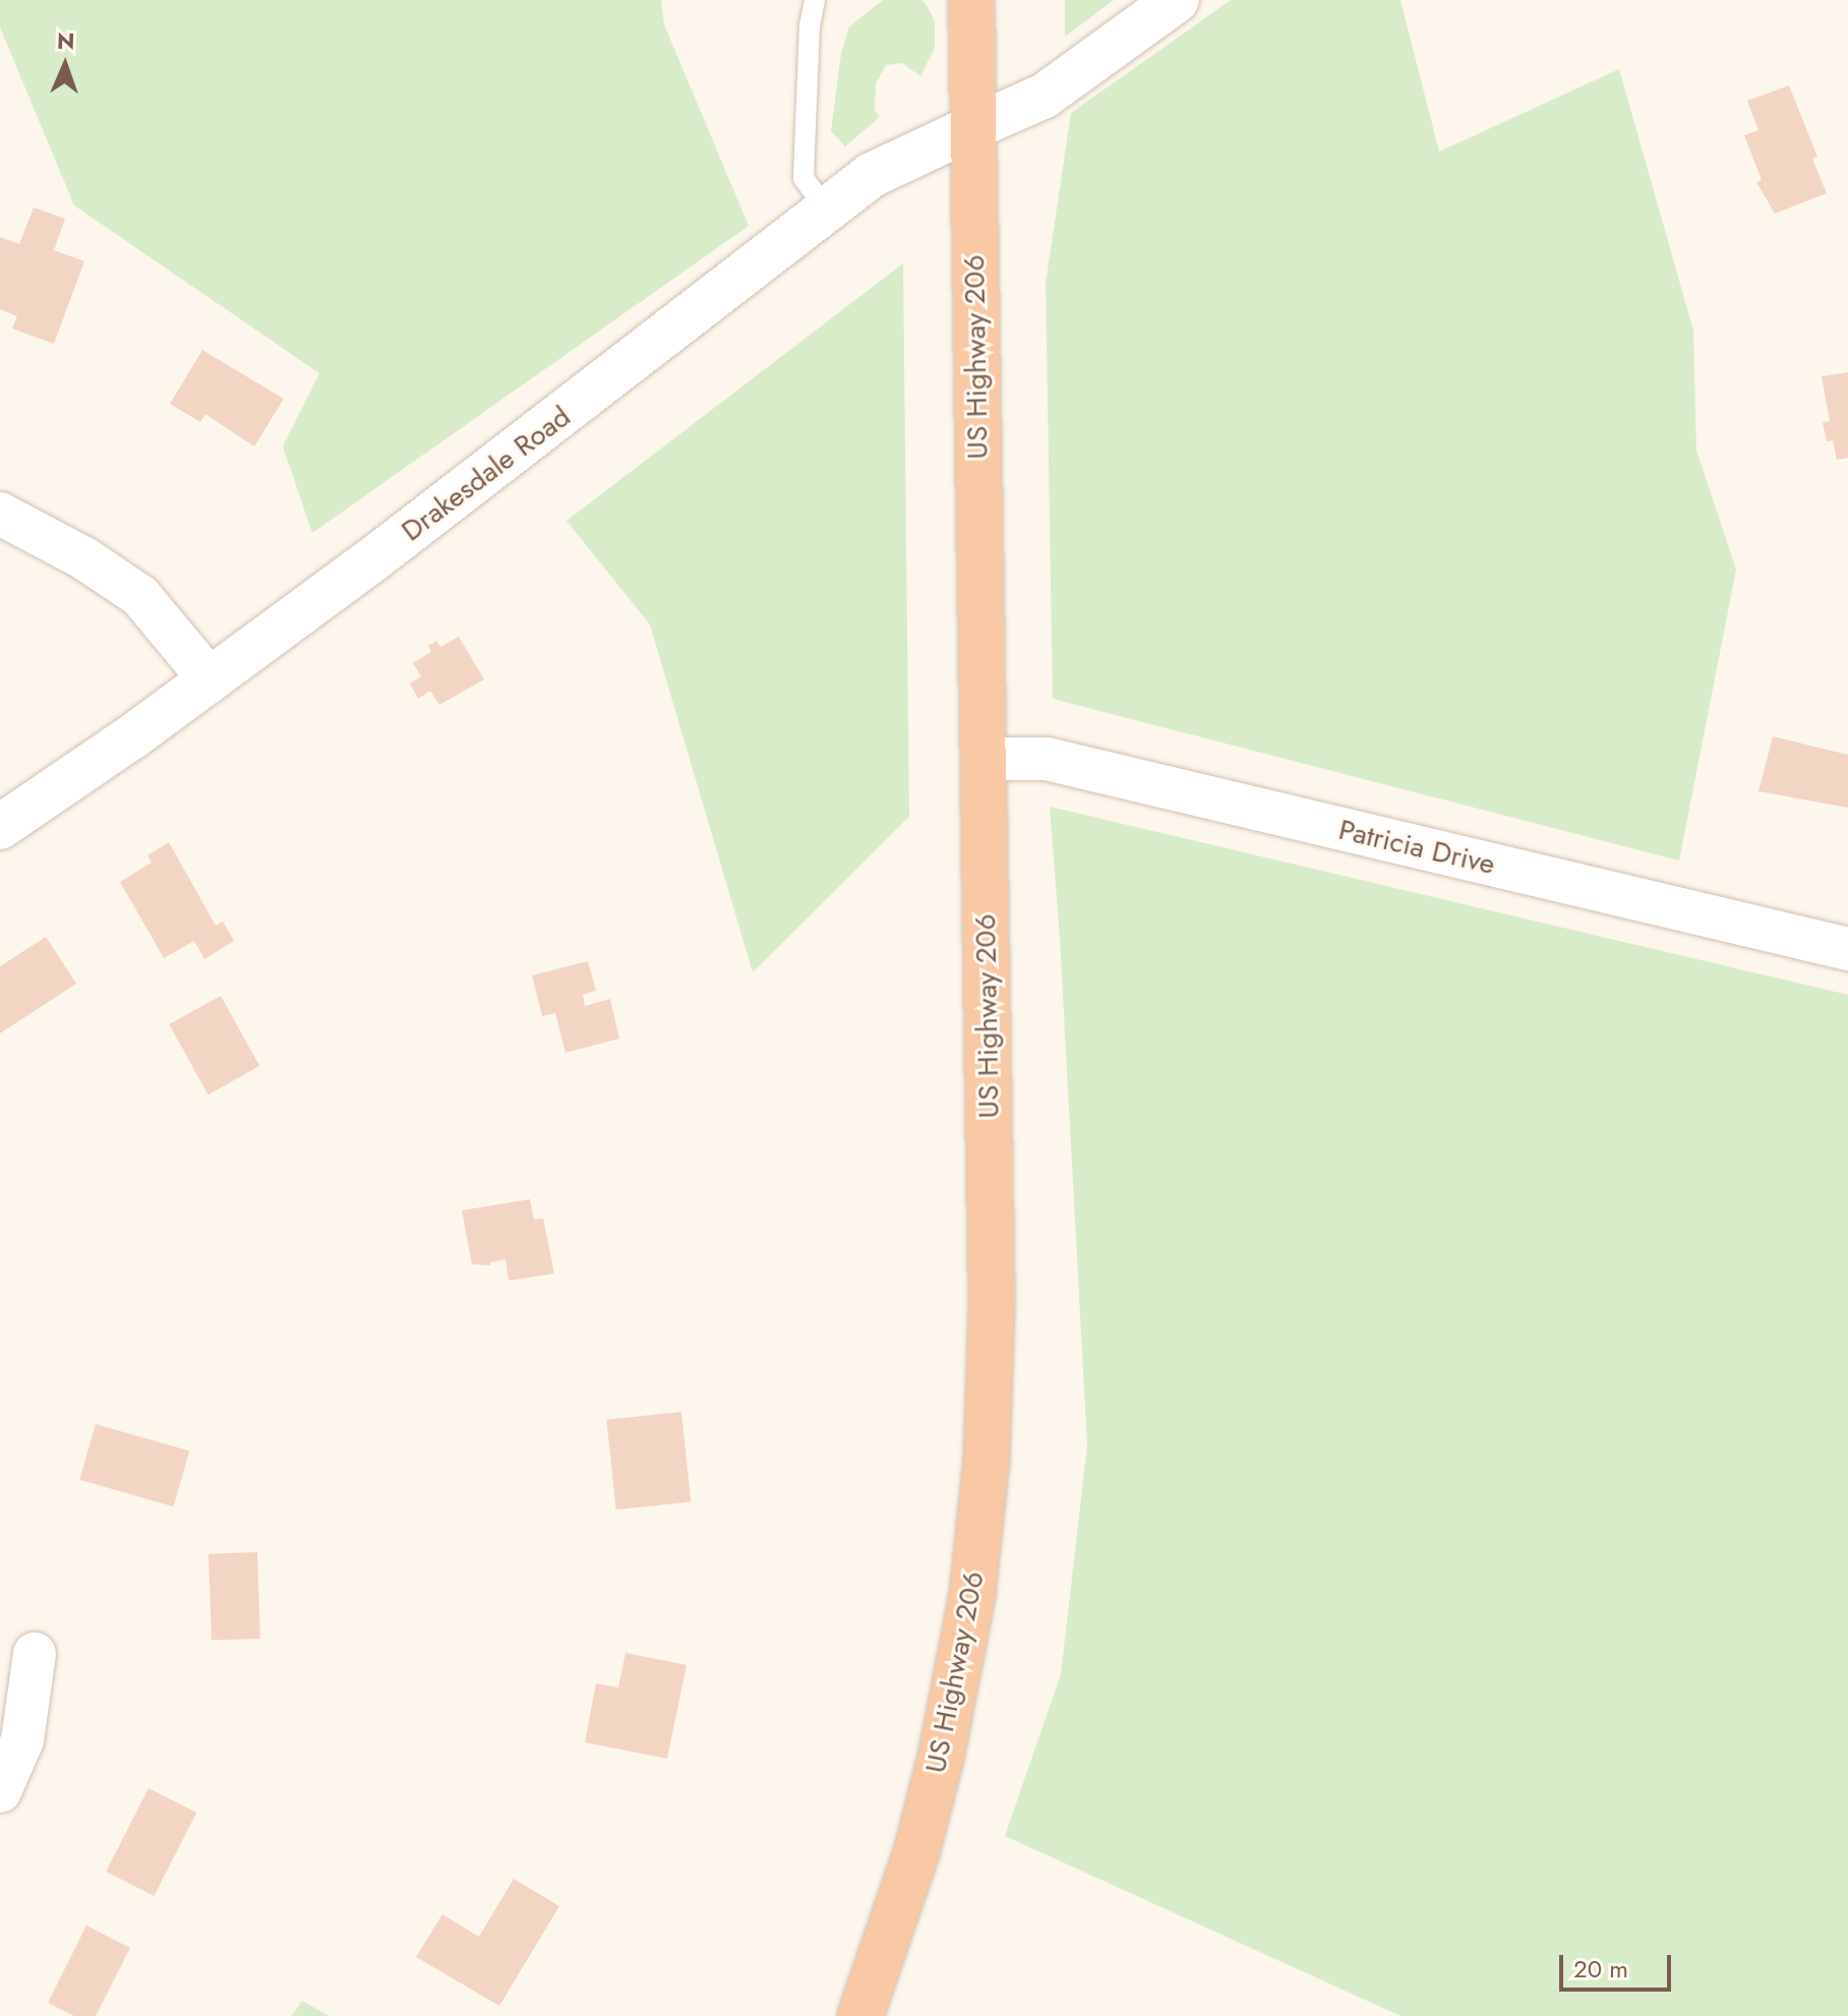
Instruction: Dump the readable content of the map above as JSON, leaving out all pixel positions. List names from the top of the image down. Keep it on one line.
{"streets":{"highway":["US Highway 206"],"main road":["Drakesdale Road"],"street":["Patricia Drive"]},"crossings":[["US Highway 206","Drakesdale Road"],["US Highway 206","Patricia Drive"]],"scale_bar":"20 m","north":"top"}
